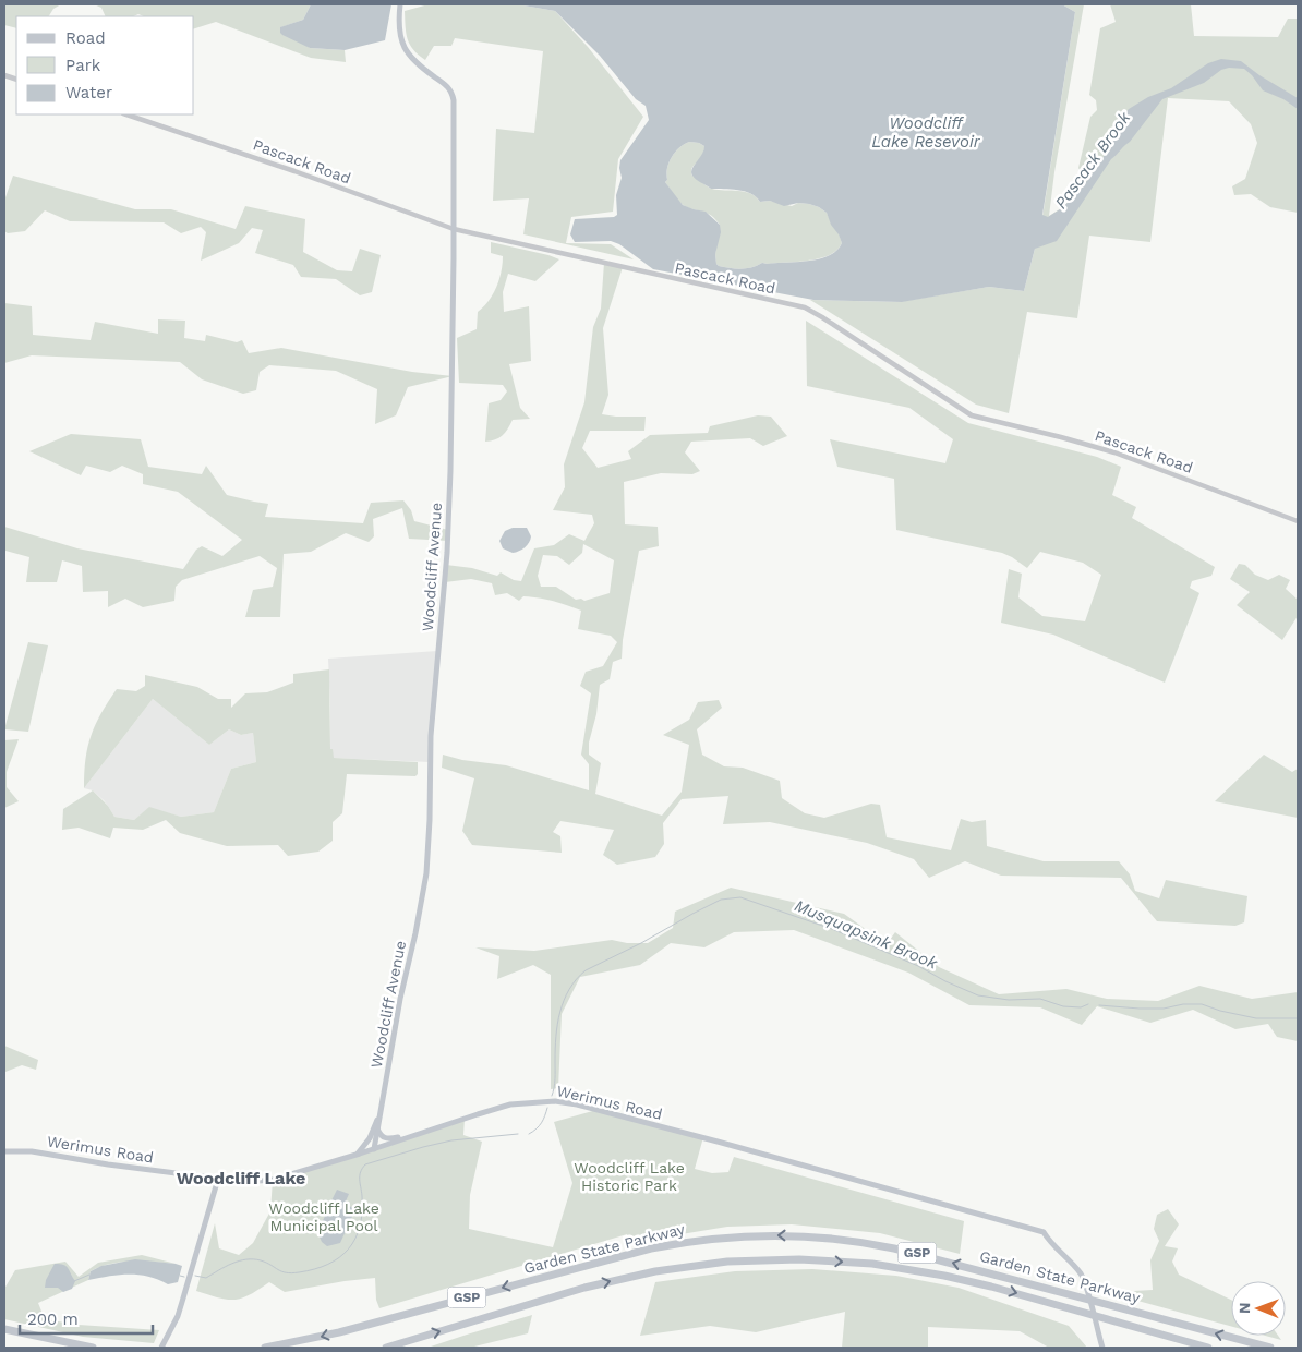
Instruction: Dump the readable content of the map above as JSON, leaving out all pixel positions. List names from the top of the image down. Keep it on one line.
{"streets":{"highway":["Garden State Parkway","GSP"],"main road":["Woodcliff Avenue","Werimus Road"],"street":["Pascack Road"]},"crossings":[["Pascack Road","Woodcliff Avenue"],["Woodcliff Avenue","Werimus Road"]],"districts":["Woodcliff Lake"],"water":["Woodcliff Lake Resevoir","Pascack Brook","Musquapsink Brook"],"parks":["Woodcliff Lake Historic Park","Woodcliff Lake Municipal Pool"],"legend":["Road","Park","Water"],"scale_bar":"200 m","north":"left"}
